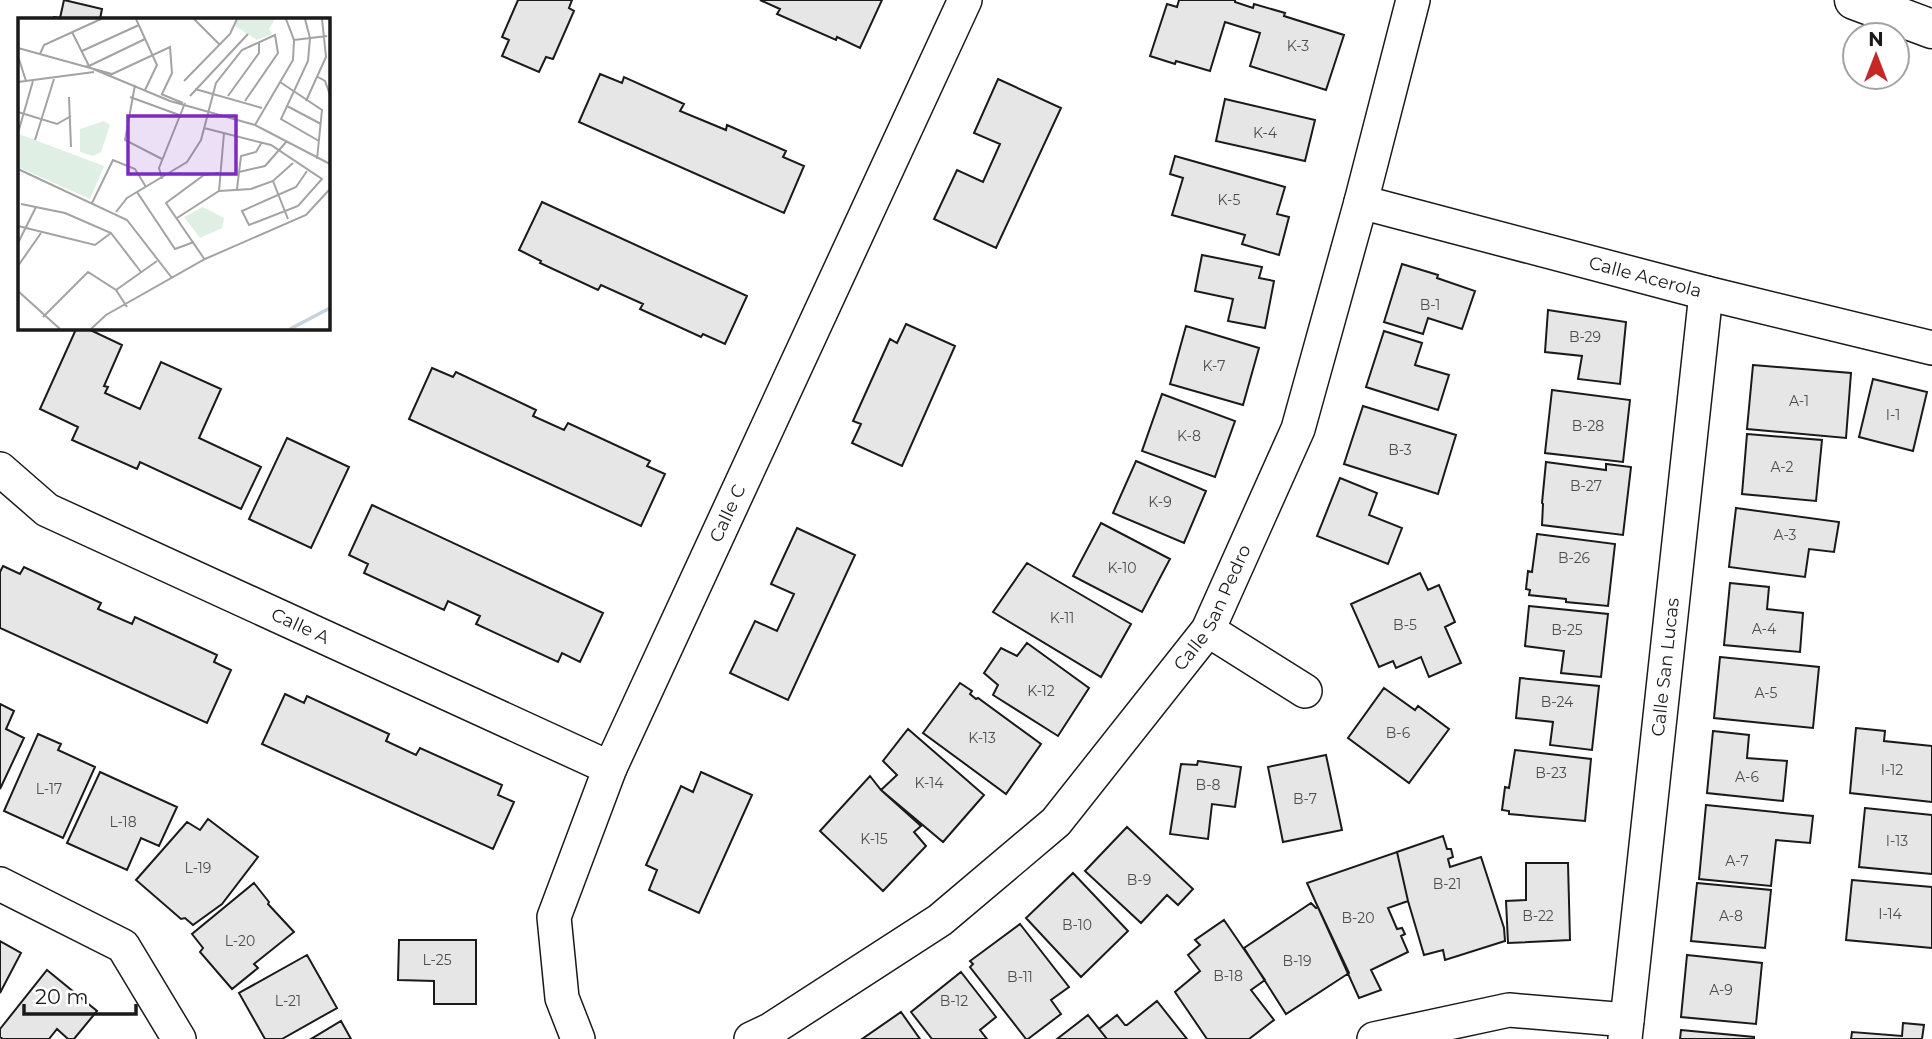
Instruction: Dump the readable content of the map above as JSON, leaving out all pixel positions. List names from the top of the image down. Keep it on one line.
{"streets":{"street":["Calle Acerola","Calle C","Calle San Pedro","Calle A","Calle San Lucas"]},"crossings":[["Calle Acerola","Calle San Pedro"],["Calle Acerola","Calle San Lucas"],["Calle C","Calle A"]],"house_numbers":["K-3","K-4","K-5","B-1","B-29","K-7","A-1","I-1","B-28","K-8","B-3","A-2","B-27","K-9","A-3","B-26","K-10","K-11","B-5","A-4","B-25","K-12","A-5","B-24","B-6","K-13","I-12","B-23","A-6","K-14","B-8","L-17","B-7","L-18","K-15","I-13","A-7","L-19","B-9","B-21","I-14","B-22","A-8","B-20","B-10","L-20","L-25","B-19","B-18","B-11","A-9","L-21","B-12"],"scale_bar":"20 m","north":"top"}
